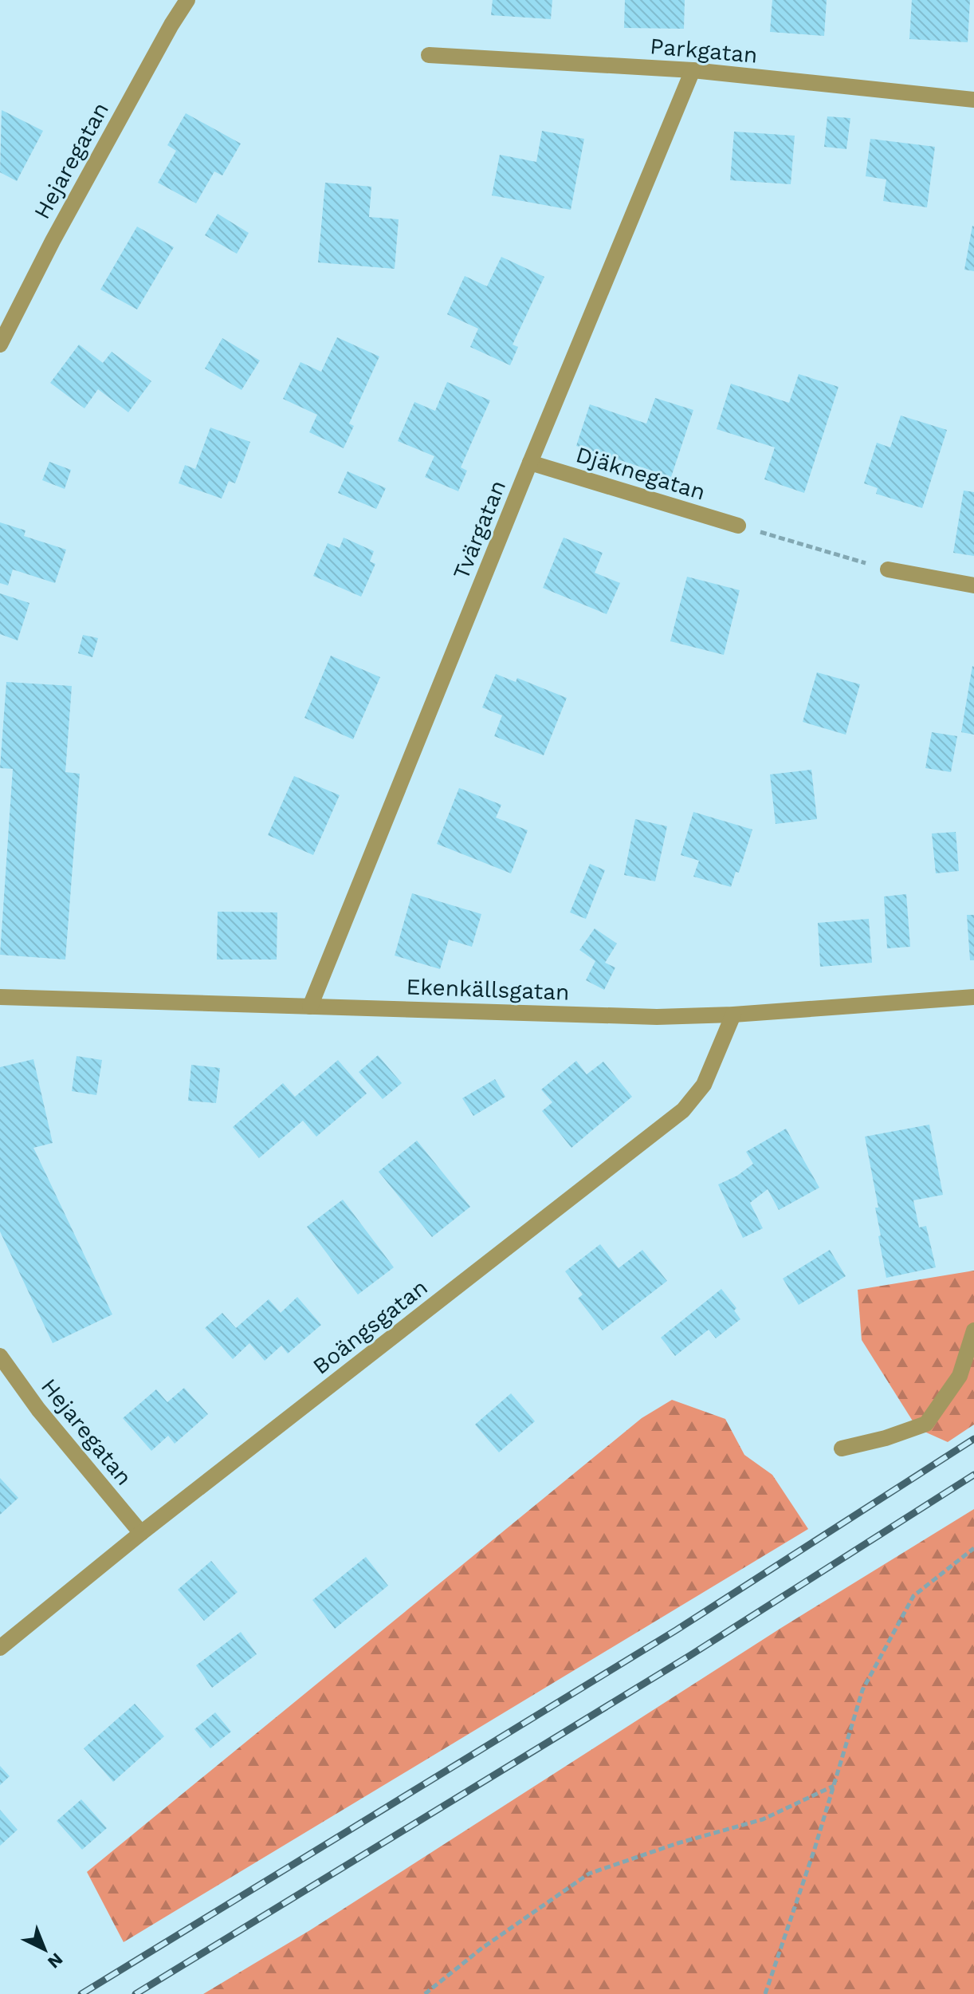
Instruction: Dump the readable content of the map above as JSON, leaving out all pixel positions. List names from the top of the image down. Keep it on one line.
{"streets":{"street":["Parkgatan","Hejaregatan","Djäknegatan","Tvärgatan","Ekenkällsgatan","Boängsgatan"]},"crossings":[["Parkgatan","Tvärgatan"],["Hejaregatan","Boängsgatan"],["Djäknegatan","Tvärgatan"],["Tvärgatan","Ekenkällsgatan"],["Ekenkällsgatan","Boängsgatan"]],"north":"bottom right"}
